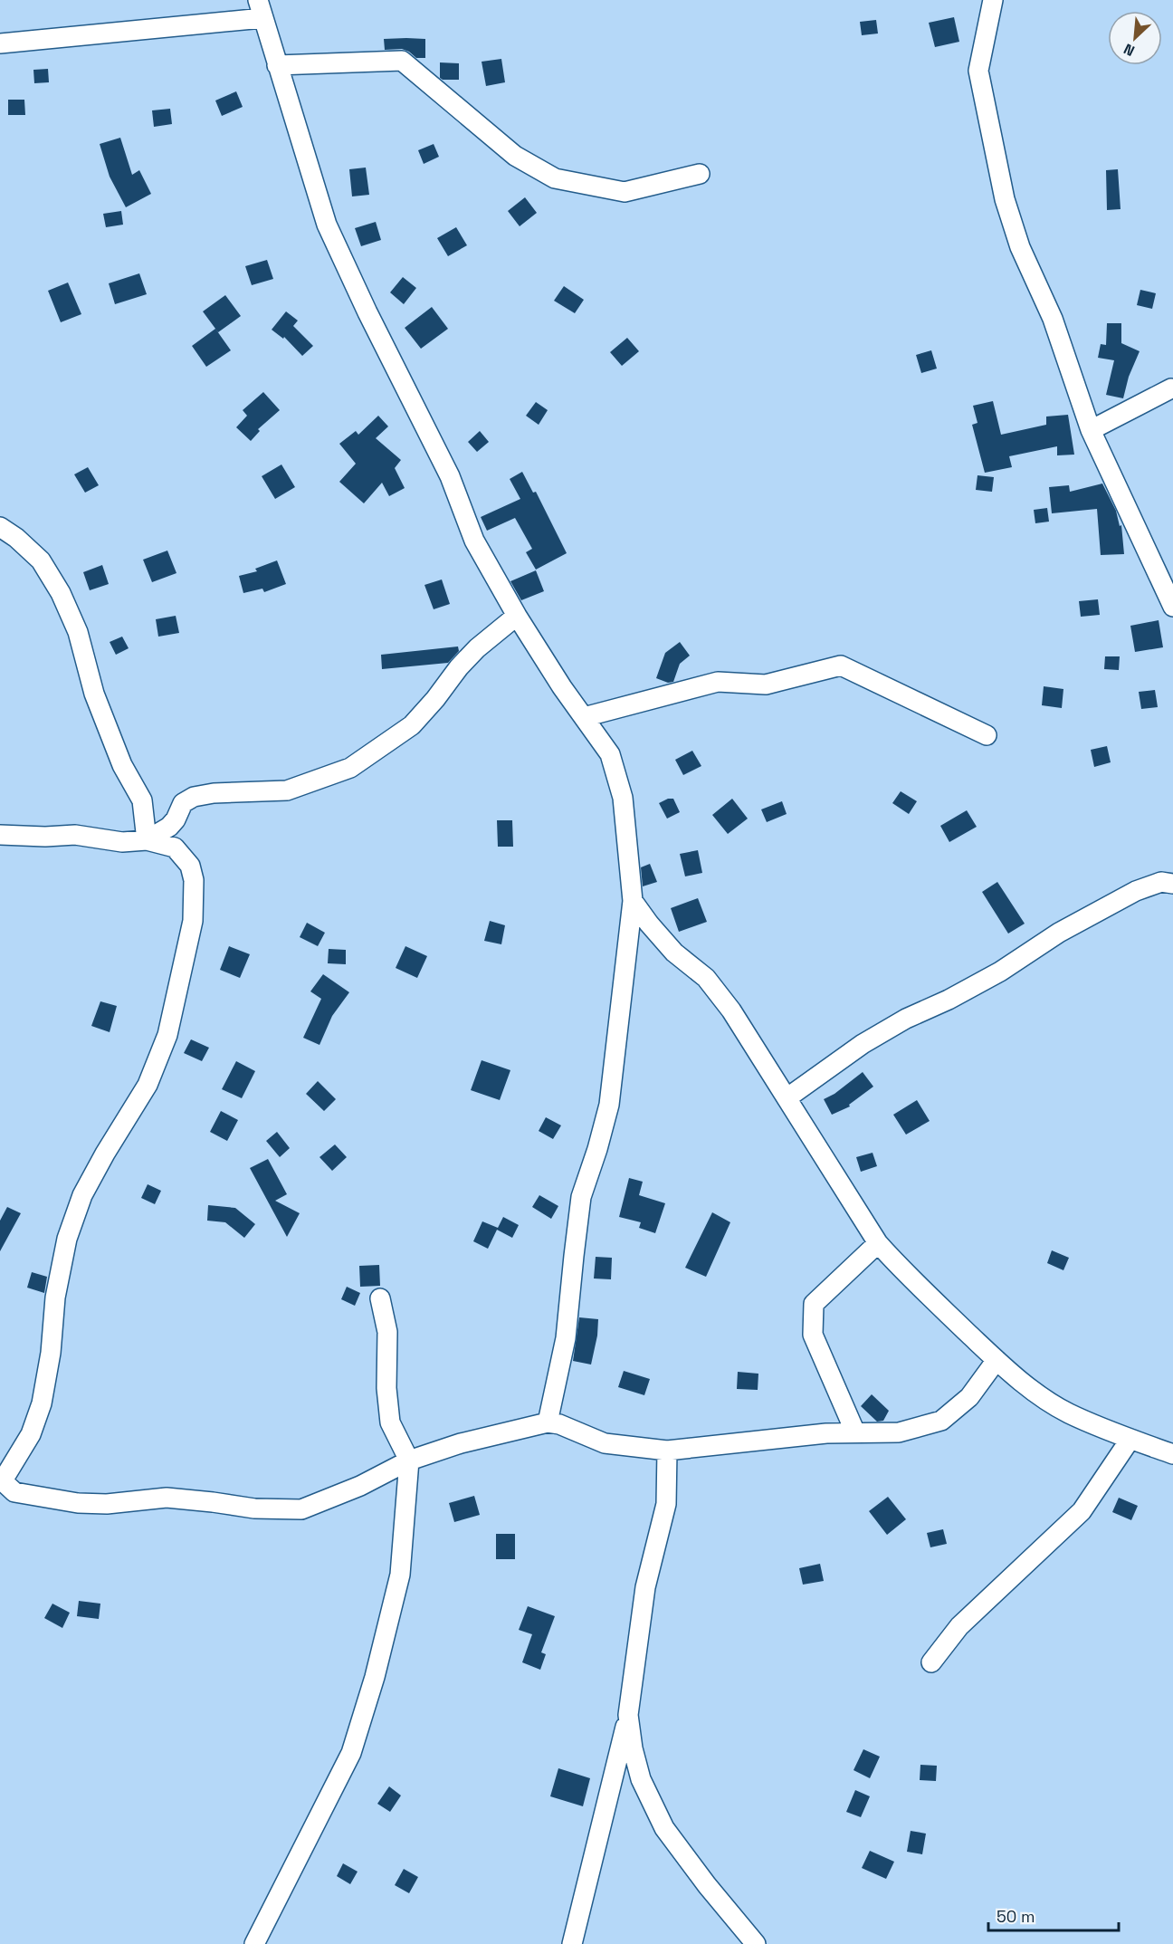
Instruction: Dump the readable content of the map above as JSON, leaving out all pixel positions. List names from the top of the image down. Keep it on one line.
{"scale_bar":"50 m","north":"bottom left"}
